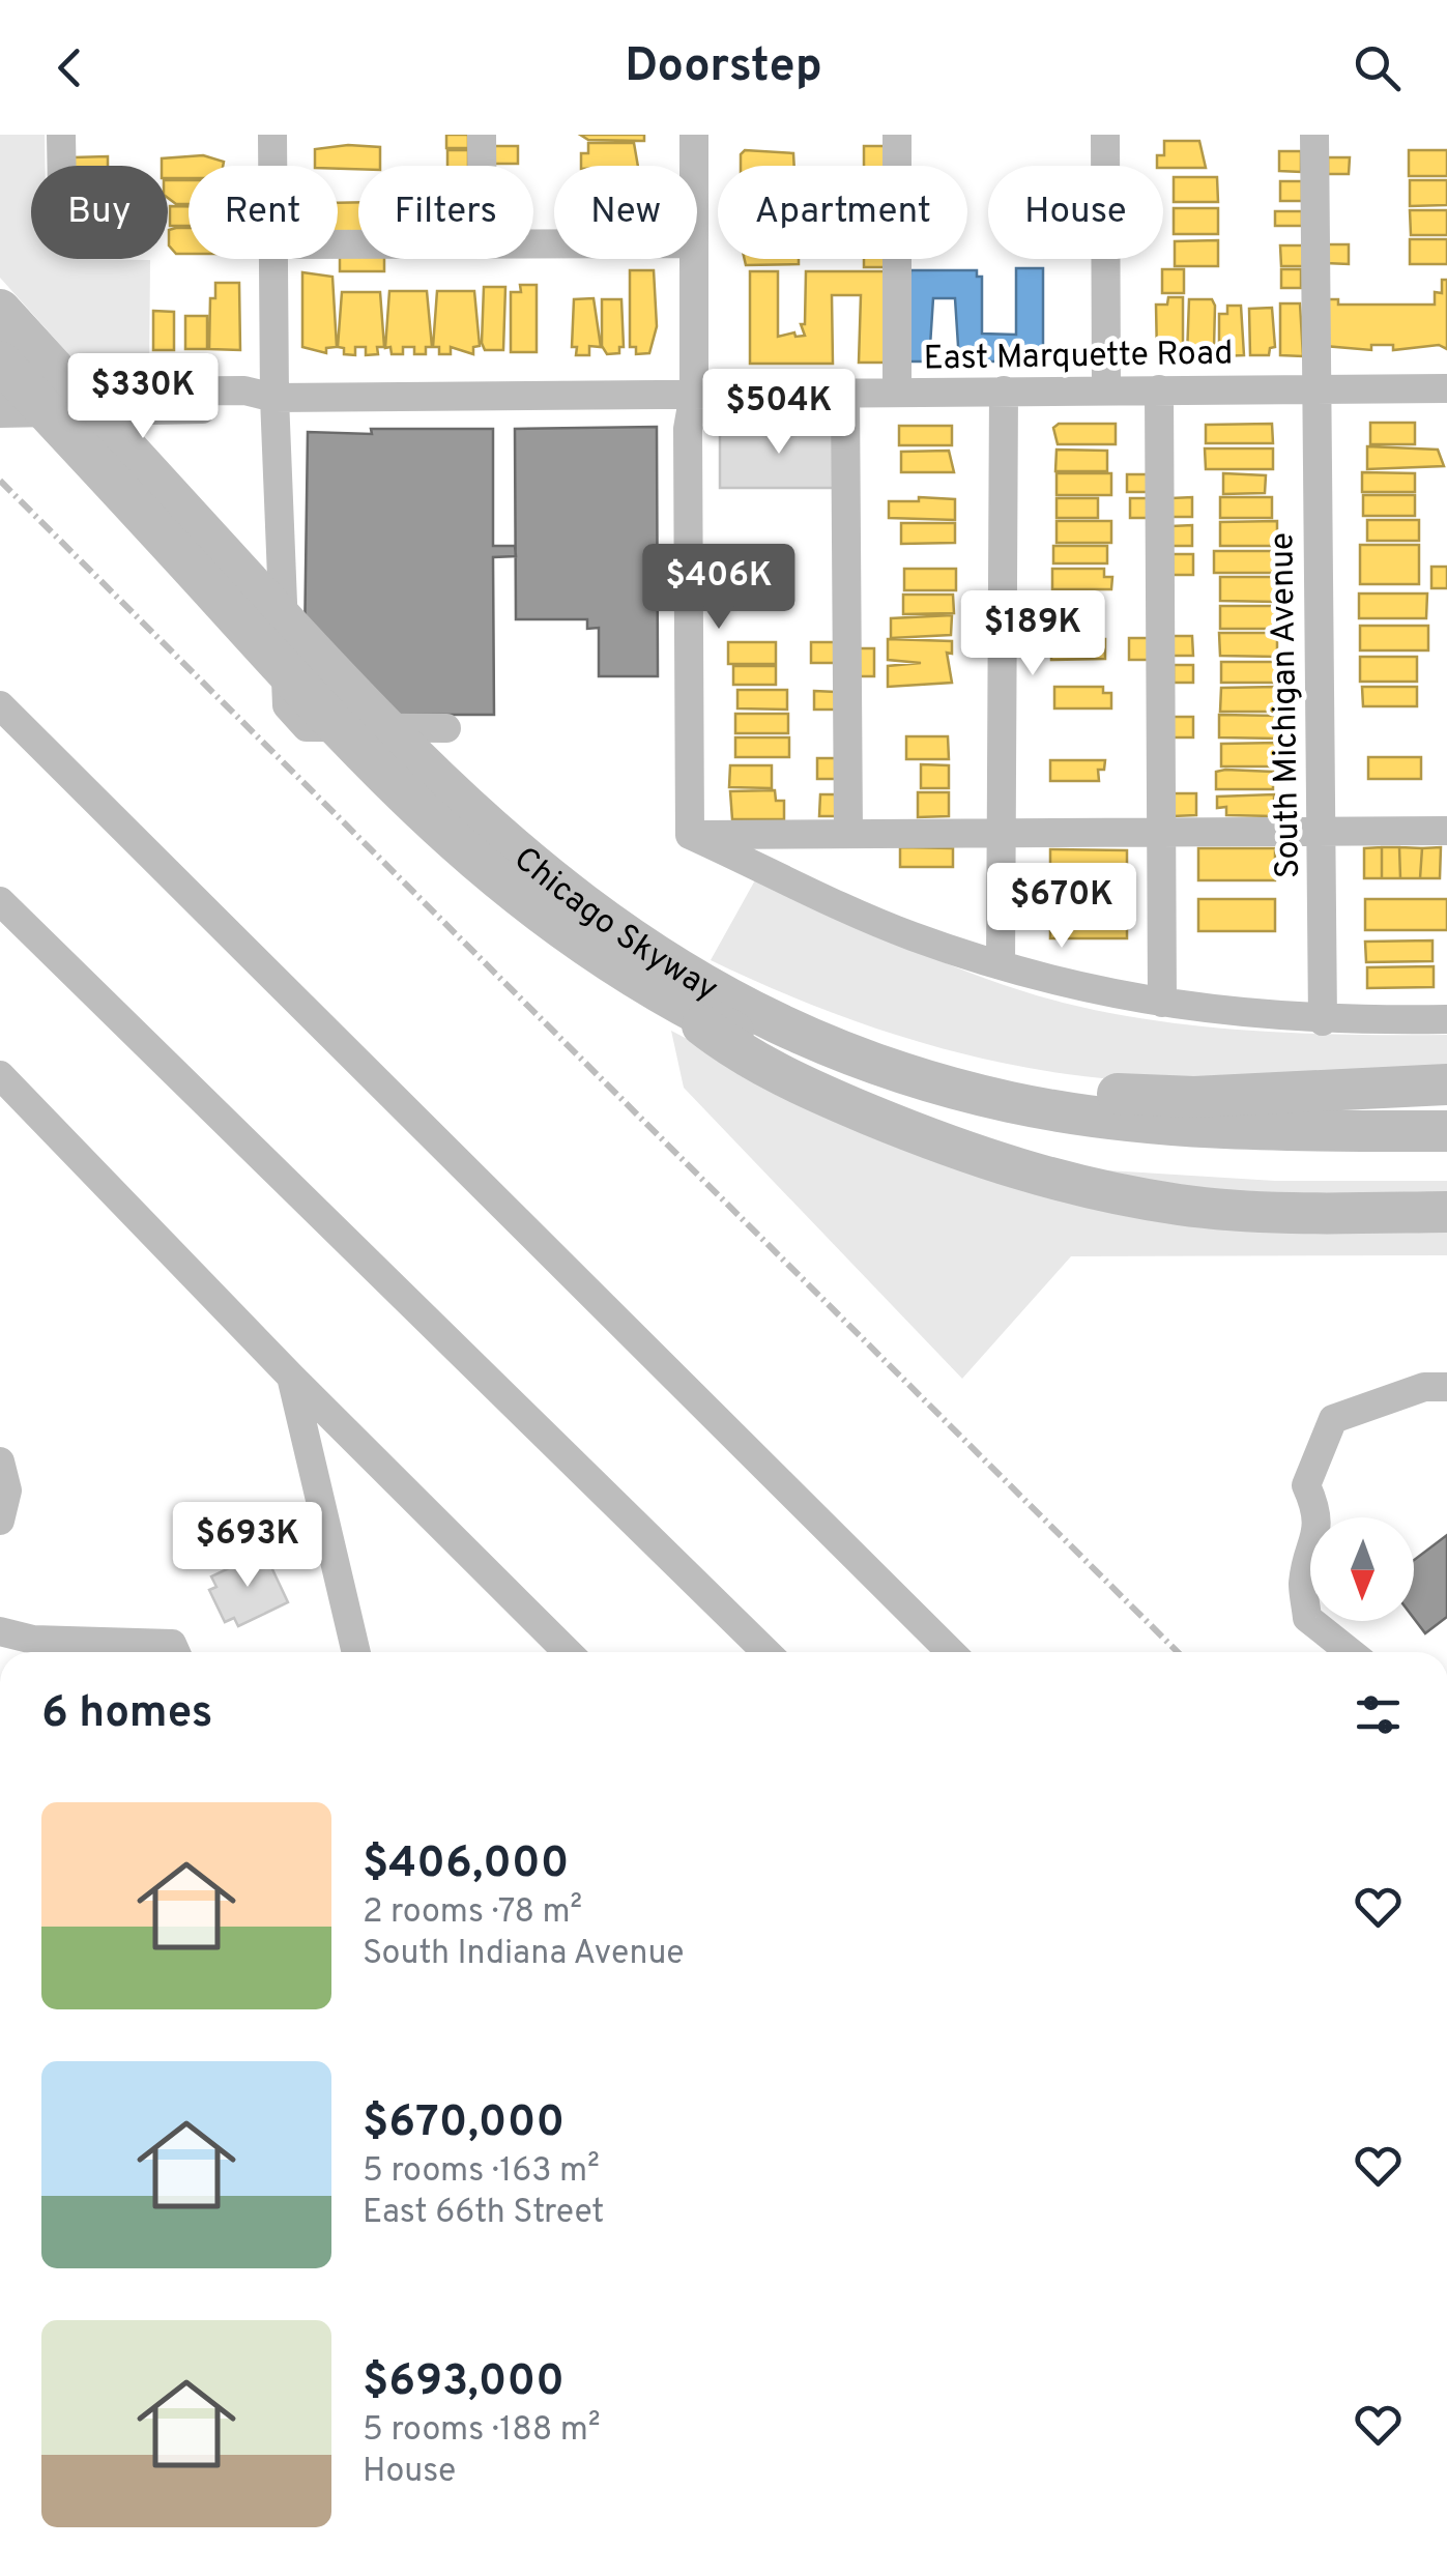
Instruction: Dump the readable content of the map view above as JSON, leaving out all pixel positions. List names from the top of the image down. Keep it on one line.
{"streets":{"highway":["Chicago Skyway"],"street":["East Marquette Road","South Michigan Avenue"]},"crossings":[["East Marquette Road","South Michigan Avenue"],["East Marquette Road","Chicago Skyway"]],"north":"bottom","page":{"header":"Doorstep","chip":["Buy","Rent","Filters","New","Apartment","House"],"price":["$330K","$504K","$406K","$189K","$670K","$693K"],"heading":"6 homes","list":[{"name":"$406,000","note":"2 rooms · 78 m² · South Indiana Avenue"},{"name":"$670,000","note":"5 rooms · 163 m² · East 66th Street"},{"name":"$693,000","note":"5 rooms · 188 m² · House"}]}}
